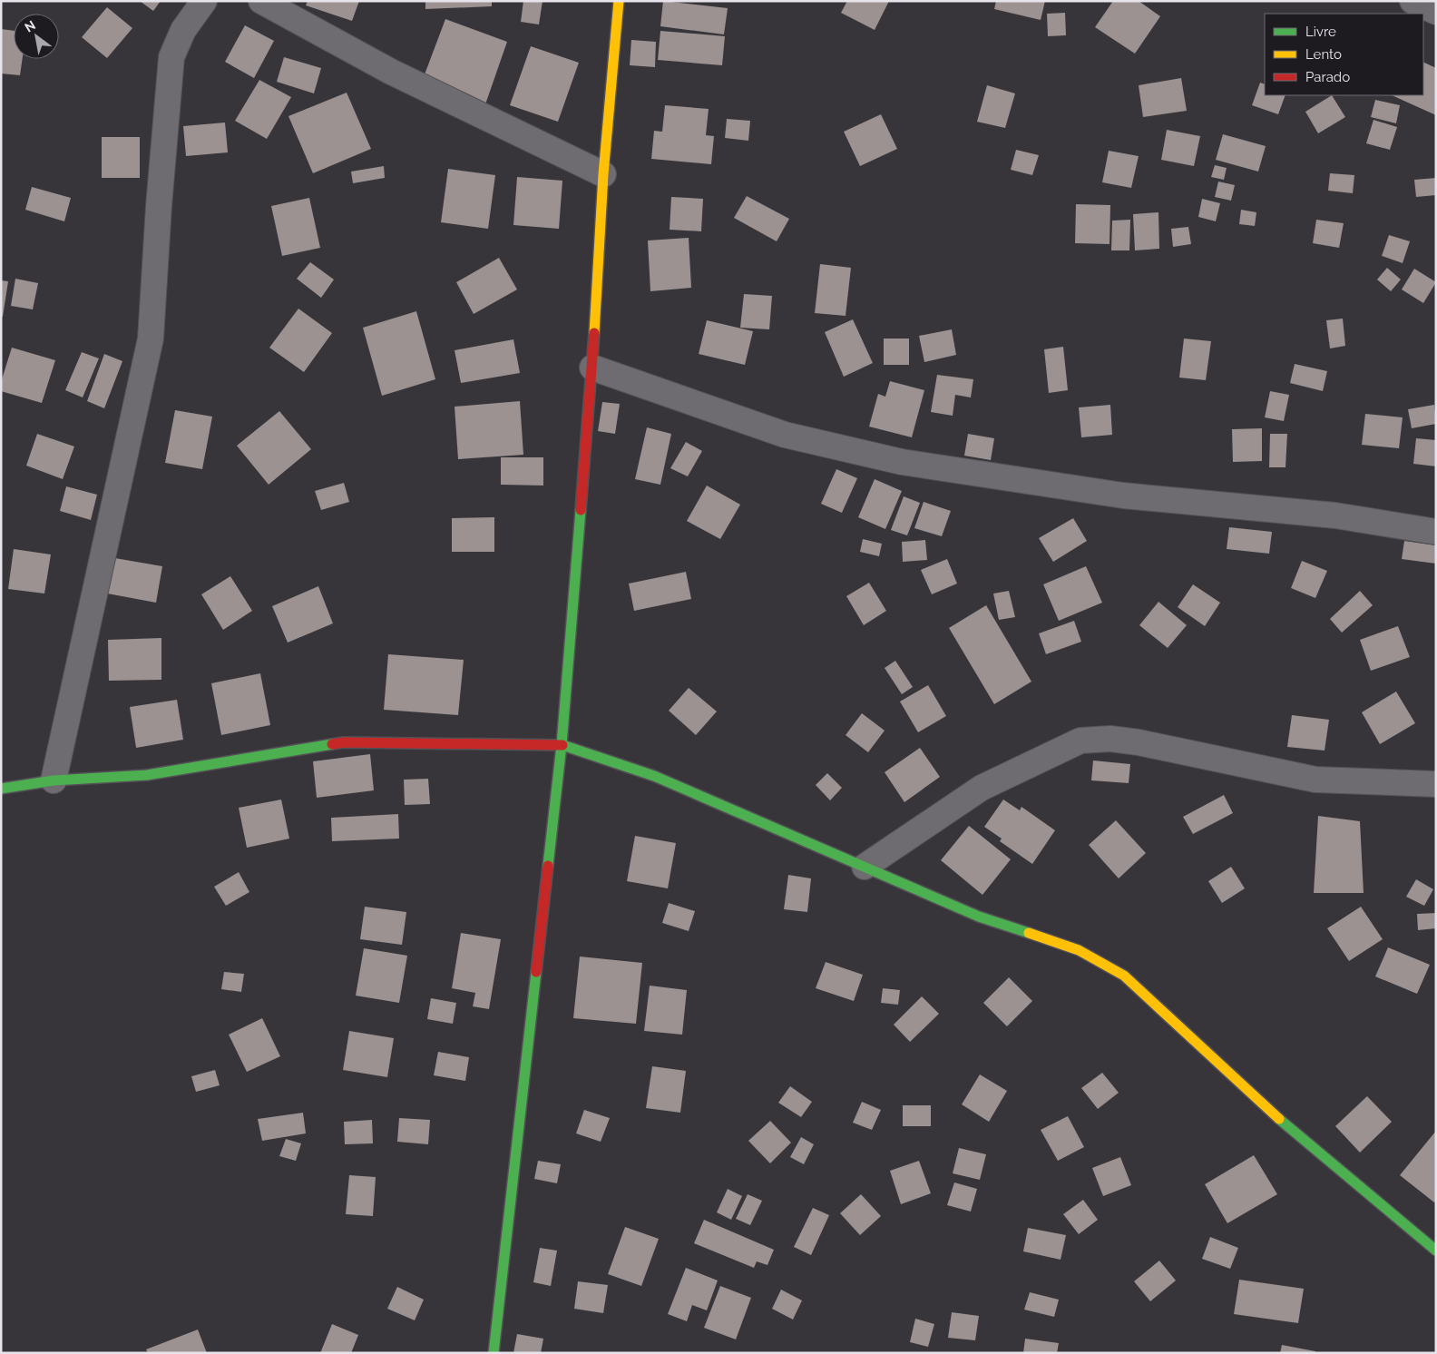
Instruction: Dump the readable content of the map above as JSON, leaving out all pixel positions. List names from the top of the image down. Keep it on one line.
{"legend":["Livre","Lento","Parado"],"north":"top left"}
